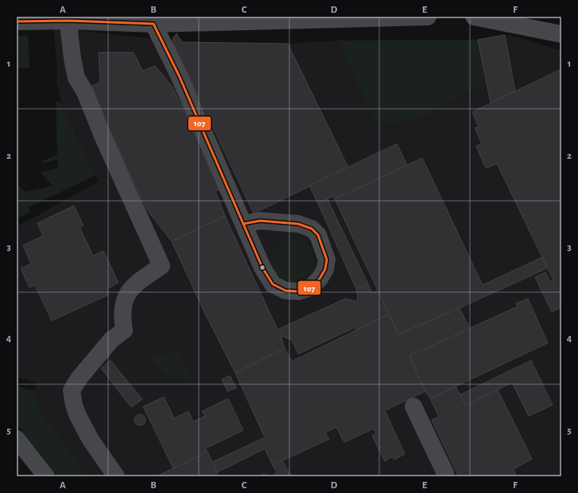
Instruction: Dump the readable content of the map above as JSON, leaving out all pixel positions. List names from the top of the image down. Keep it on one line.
{"lines":["transit line 107"],"grid":{"columns":["A","B","C","D","E","F"],"rows":["1","2","3","4","5"]}}
